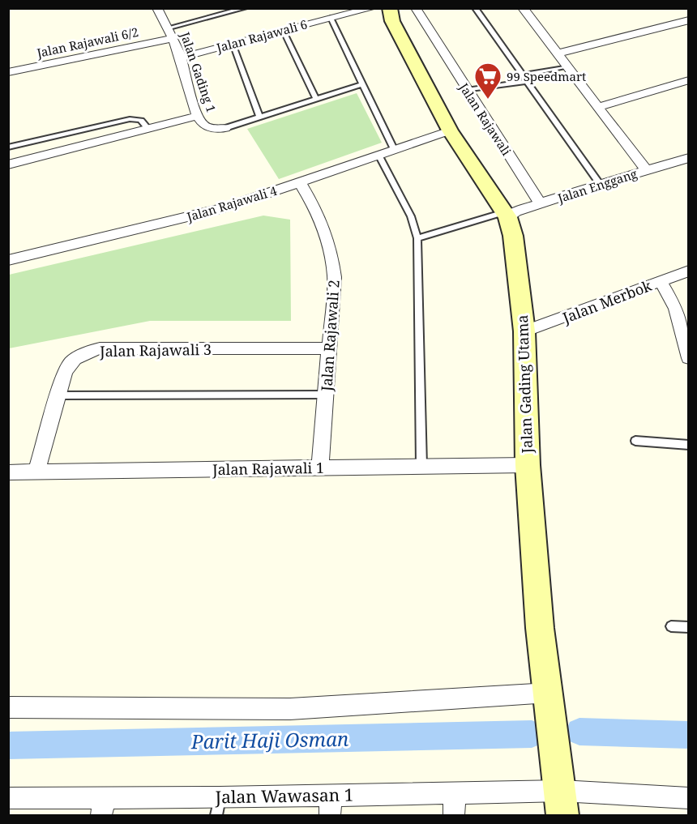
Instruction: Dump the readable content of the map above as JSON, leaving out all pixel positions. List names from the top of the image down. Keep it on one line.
{"streets":{"street":["Jalan Rajawali 6","Jalan Rajawali 6/2","Jalan Gading 1","Jalan Rajawali","Jalan Enggang","Jalan Rajawali 4","Jalan Merbok","Jalan Rajawali 2","Jalan Rajawali 3","Jalan Gading Utama","Jalan Rajawali 1","Jalan Wawasan 1"]},"crossings":[["Jalan Rajawali 6","Jalan Gading 1"],["Jalan Rajawali 6/2","Jalan Gading 1"],["Jalan Rajawali","Jalan Enggang"],["Jalan Enggang","Jalan Gading Utama"],["Jalan Rajawali 4","Jalan Rajawali 2"],["Jalan Rajawali 4","Jalan Gading Utama"],["Jalan Merbok","Jalan Gading Utama"],["Jalan Rajawali 2","Jalan Rajawali 3"],["Jalan Rajawali 2","Jalan Rajawali 1"],["Jalan Rajawali 3","Jalan Rajawali 1"],["Jalan Gading Utama","Jalan Rajawali 1"],["Jalan Gading Utama","Jalan Wawasan 1"]],"water":["Parit Haji Osman"],"places":{"supermarket":["99 Speedmart"]}}
